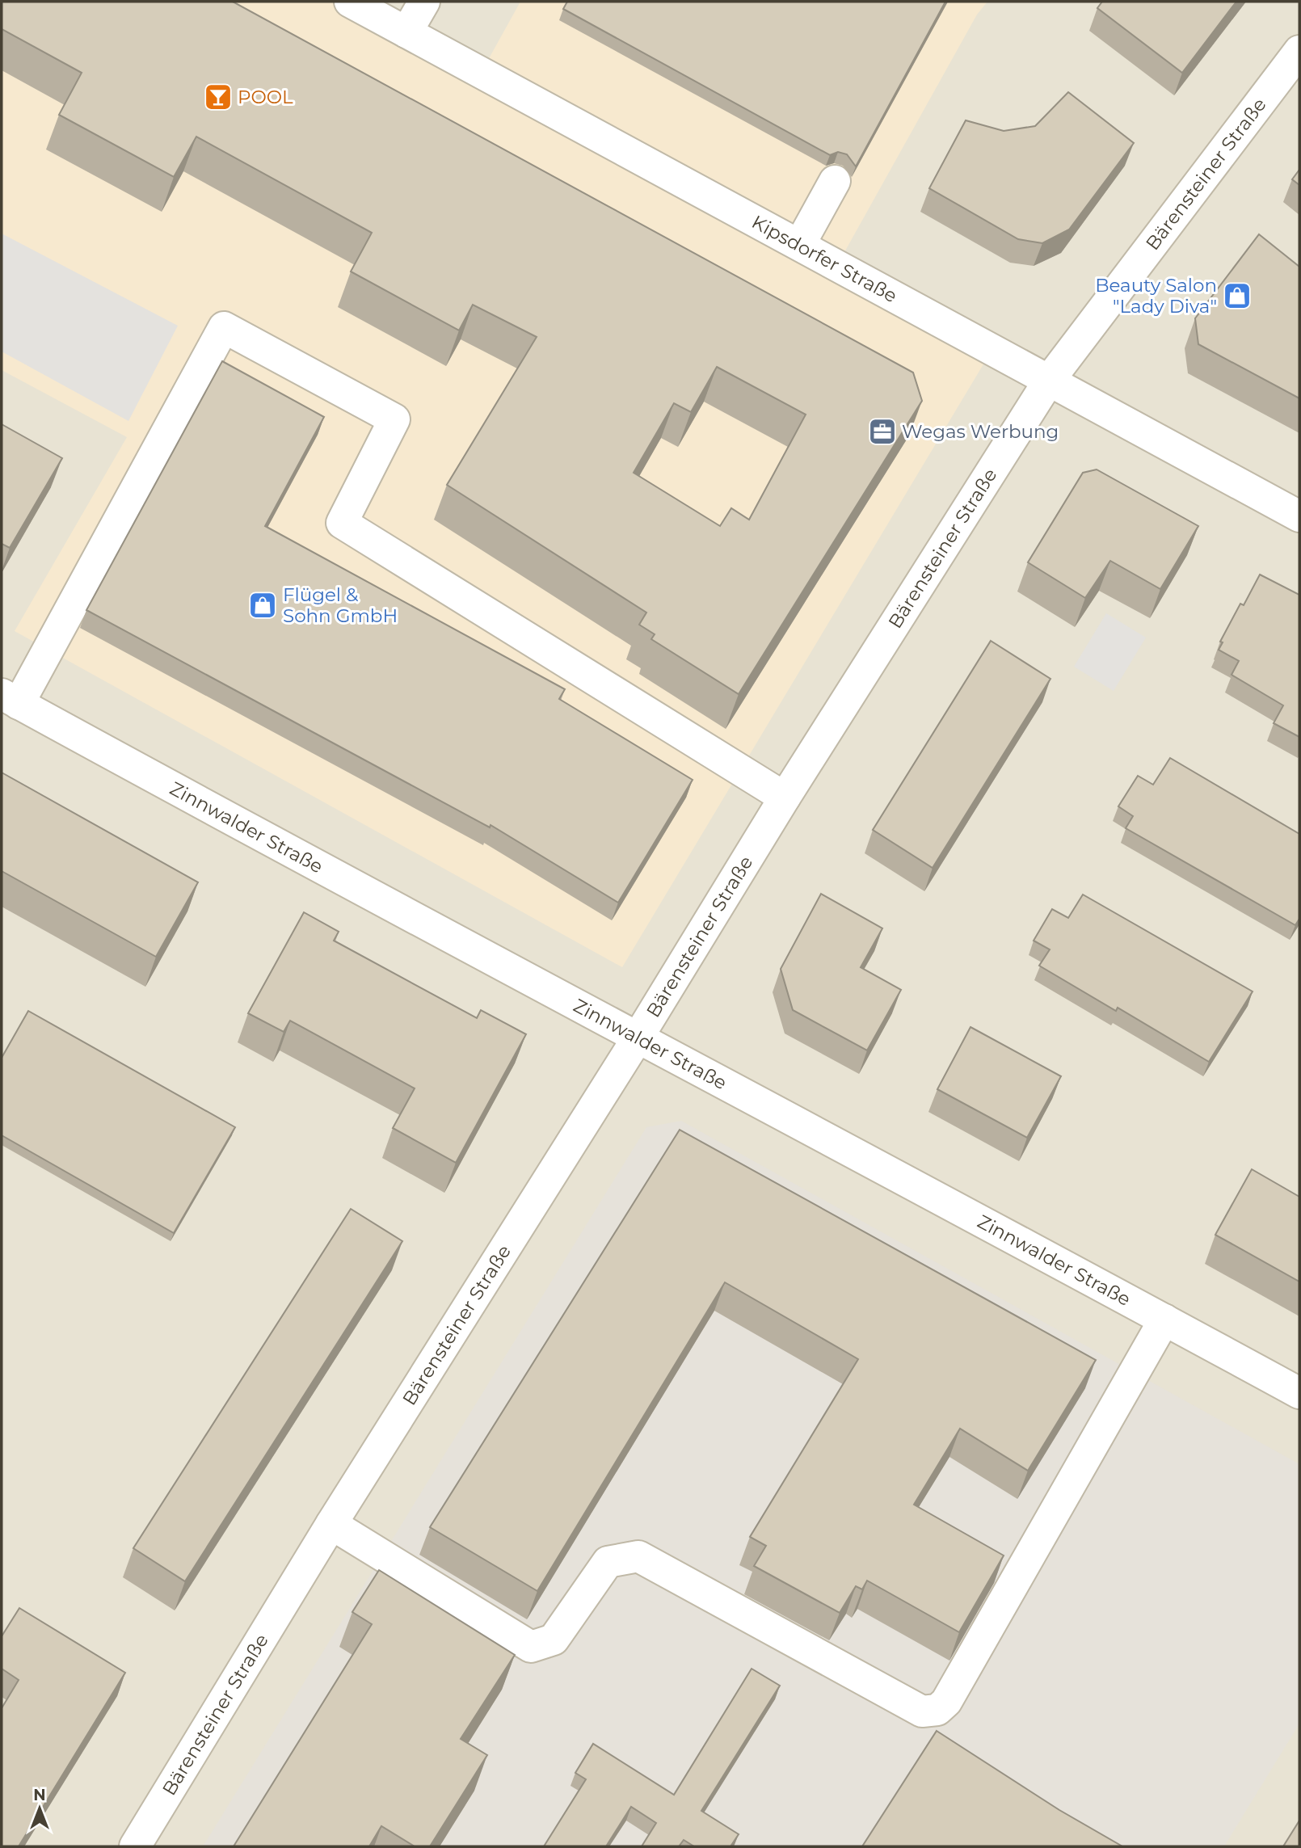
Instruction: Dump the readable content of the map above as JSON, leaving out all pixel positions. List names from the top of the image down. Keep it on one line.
{"streets":{"street":["Bärensteiner Straße","Kipsdorfer Straße","Zinnwalder Straße"]},"crossings":[["Bärensteiner Straße","Kipsdorfer Straße"],["Bärensteiner Straße","Zinnwalder Straße"]],"places":{"bar":["POOL"],"shop":["Beauty Salon \"Lady Diva\"","Flügel & Sohn GmbH"],"office":["Wegas Werbung"]},"north":"top"}
